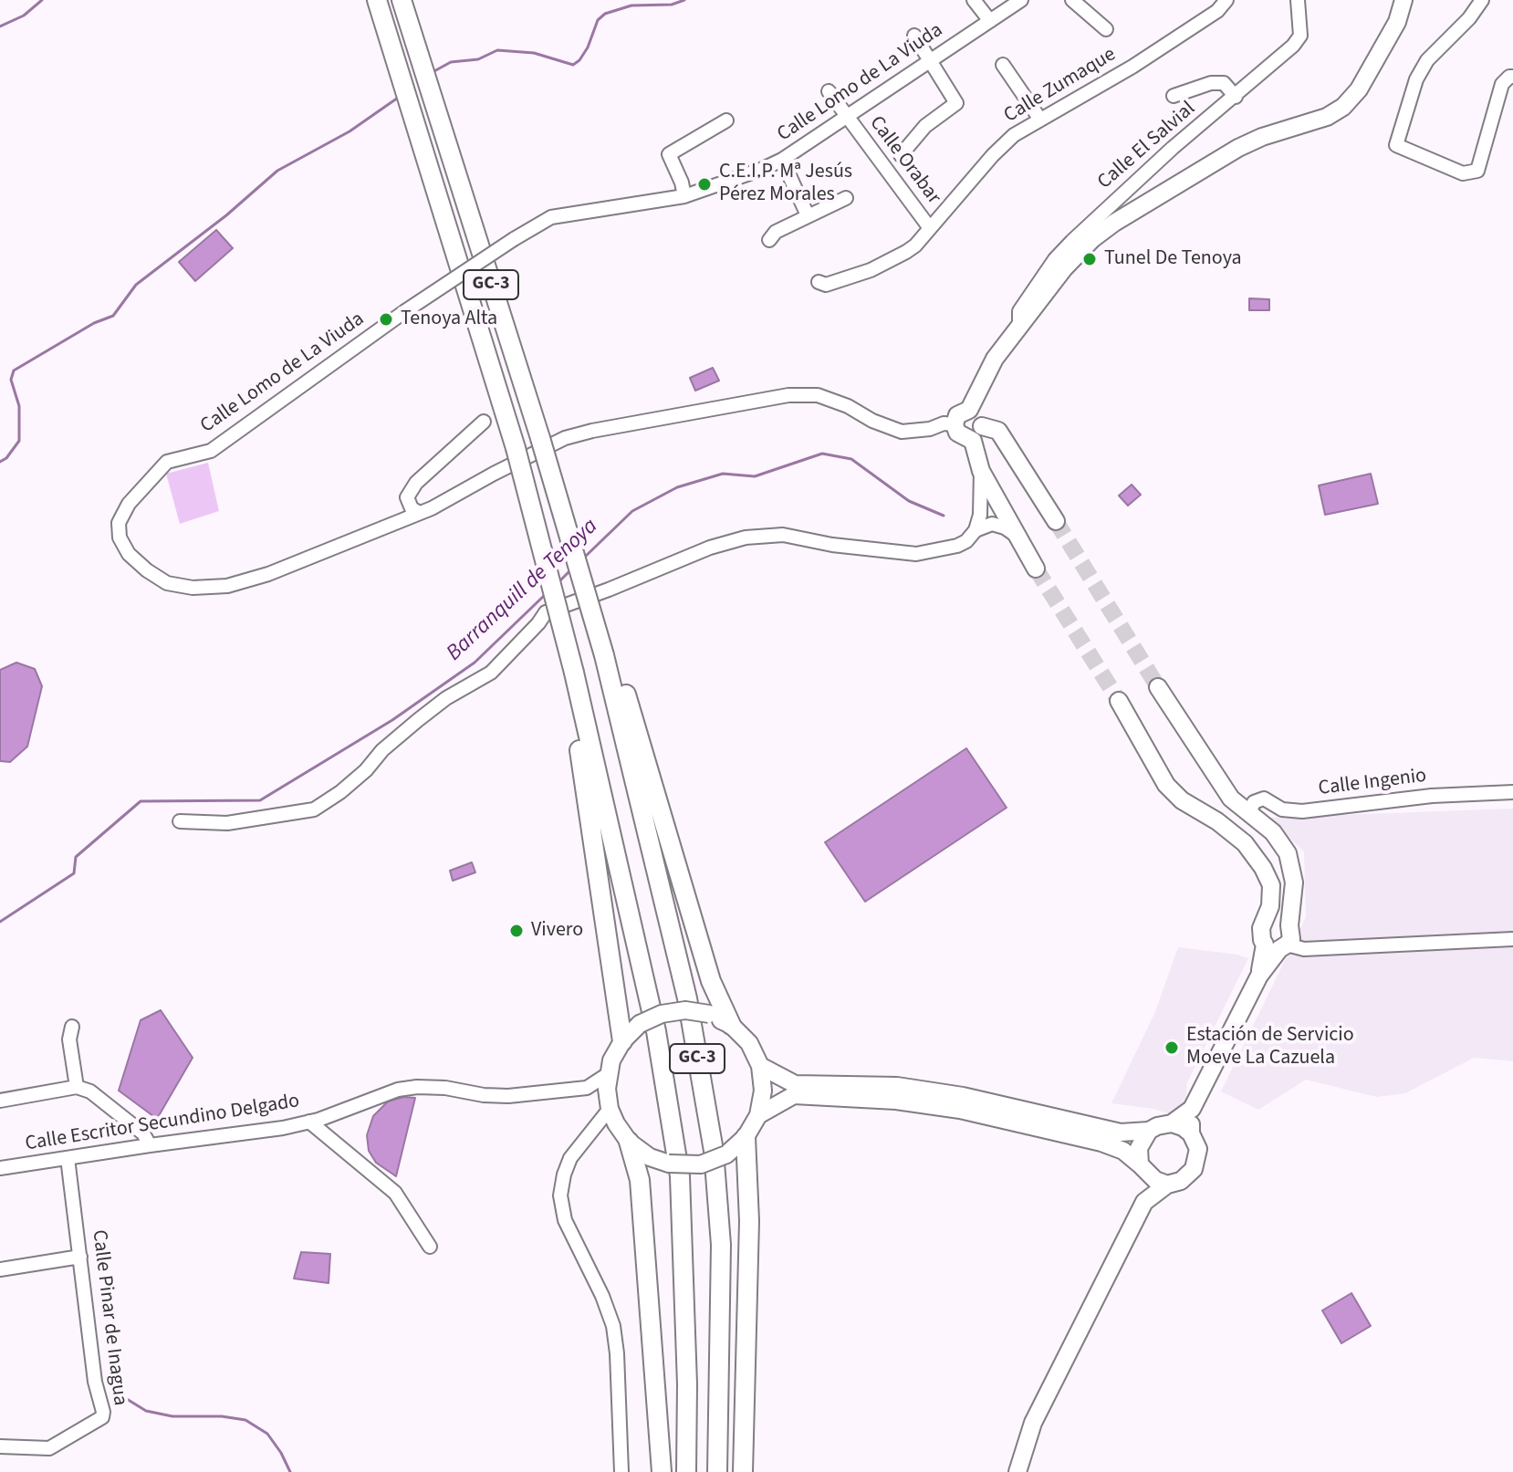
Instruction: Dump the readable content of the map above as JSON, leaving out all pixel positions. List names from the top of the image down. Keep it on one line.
{"streets":{"highway":["GC-3"],"street":["Calle Lomo de La Viuda","Calle Zumaque","Calle El Salvial","Calle Orabar","Calle Ingenio","Calle Escritor Secundino Delgado","Calle Pinar de Inagua"]},"crossings":[["Calle Lomo de La Viuda","Calle Orabar"],["Calle Zumaque","Calle Orabar"],["Calle Escritor Secundino Delgado","Calle Pinar de Inagua"]],"water":["Barranquill de Tenoya"],"places":["C.E.I.P. Mª Jesús Pérez Morales","Tunel De Tenoya","Tenoya Alta","Vivero","Estación de Servicio Moeve La Cazuela"]}
